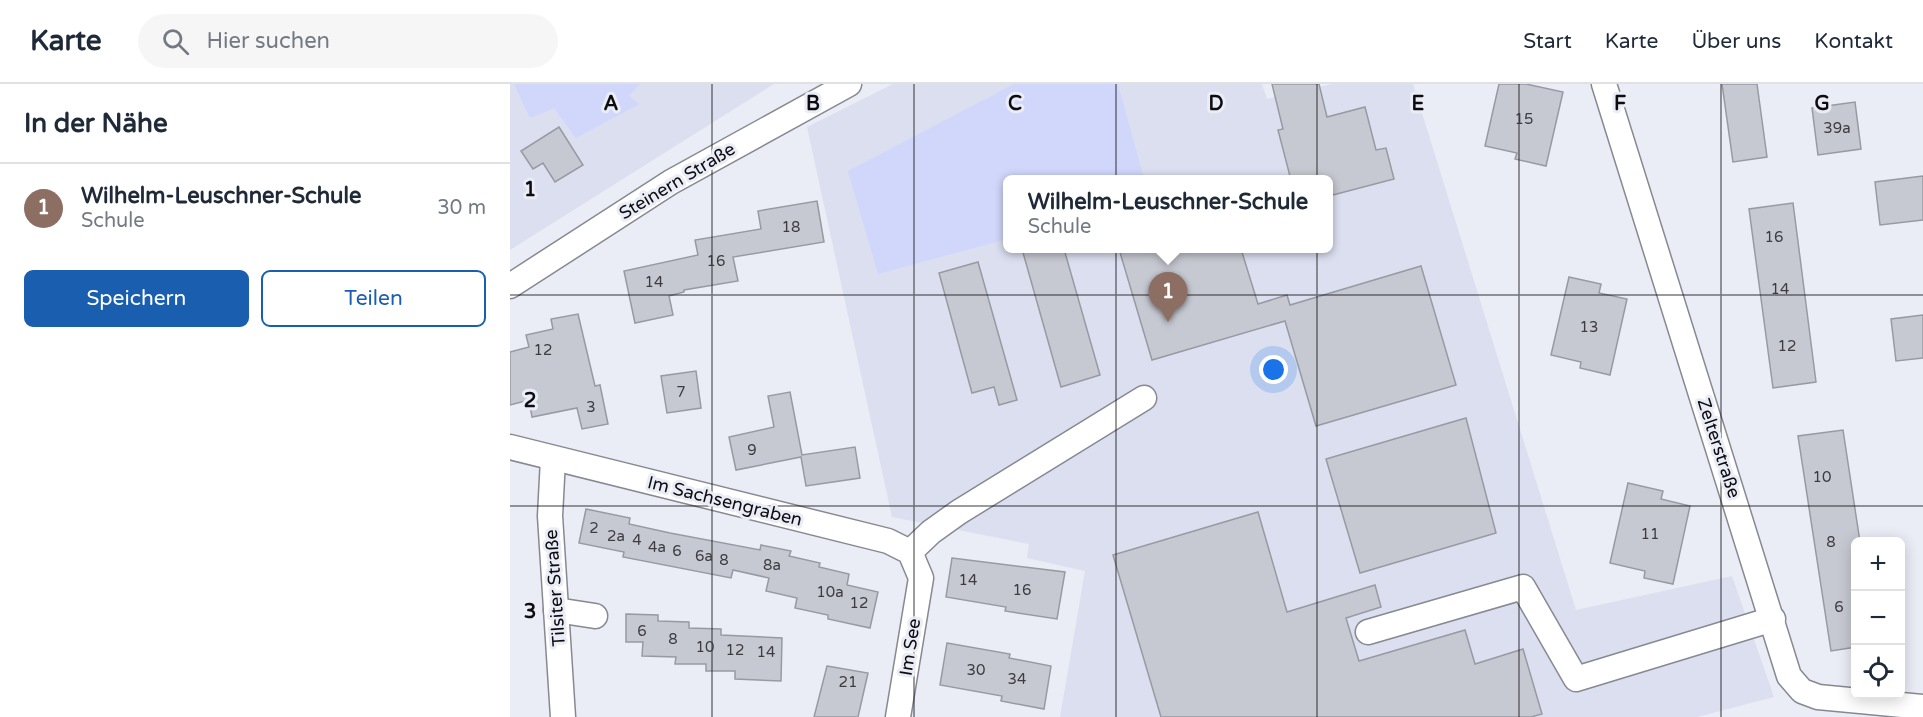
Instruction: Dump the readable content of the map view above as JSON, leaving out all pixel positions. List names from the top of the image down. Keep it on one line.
{"streets":{"street":["Steinern Straße","Zelterstraße","Im Sachsengraben","Tilsiter Straße","Im See"]},"crossings":[["Im Sachsengraben","Tilsiter Straße"],["Im Sachsengraben","Im See"]],"house_numbers":["15","39a","18","16","16","14","14","13","12","12","7","3","9","10","2","11","2a","4","8","4a","6","6a","8","8a","14","16","10a","12","6","6","8","10","12","14","30","34","21"],"page":{"header":"Karte","search":"Hier suchen","nav":["Start","Karte","Über uns","Kontakt"],"heading":"In der Nähe","list":[{"mark":"1","name":"Wilhelm-Leuschner-Schule","note":"Schule","value":"30 m"}],"popup":["Wilhelm-Leuschner-Schule","Schule"],"buttons":["Speichern","Teilen"],"pins":"1","map_buttons":["+","−"]},"grid":{"columns":["A","B","C","D","E","F","G"],"rows":["1","2","3"]}}
